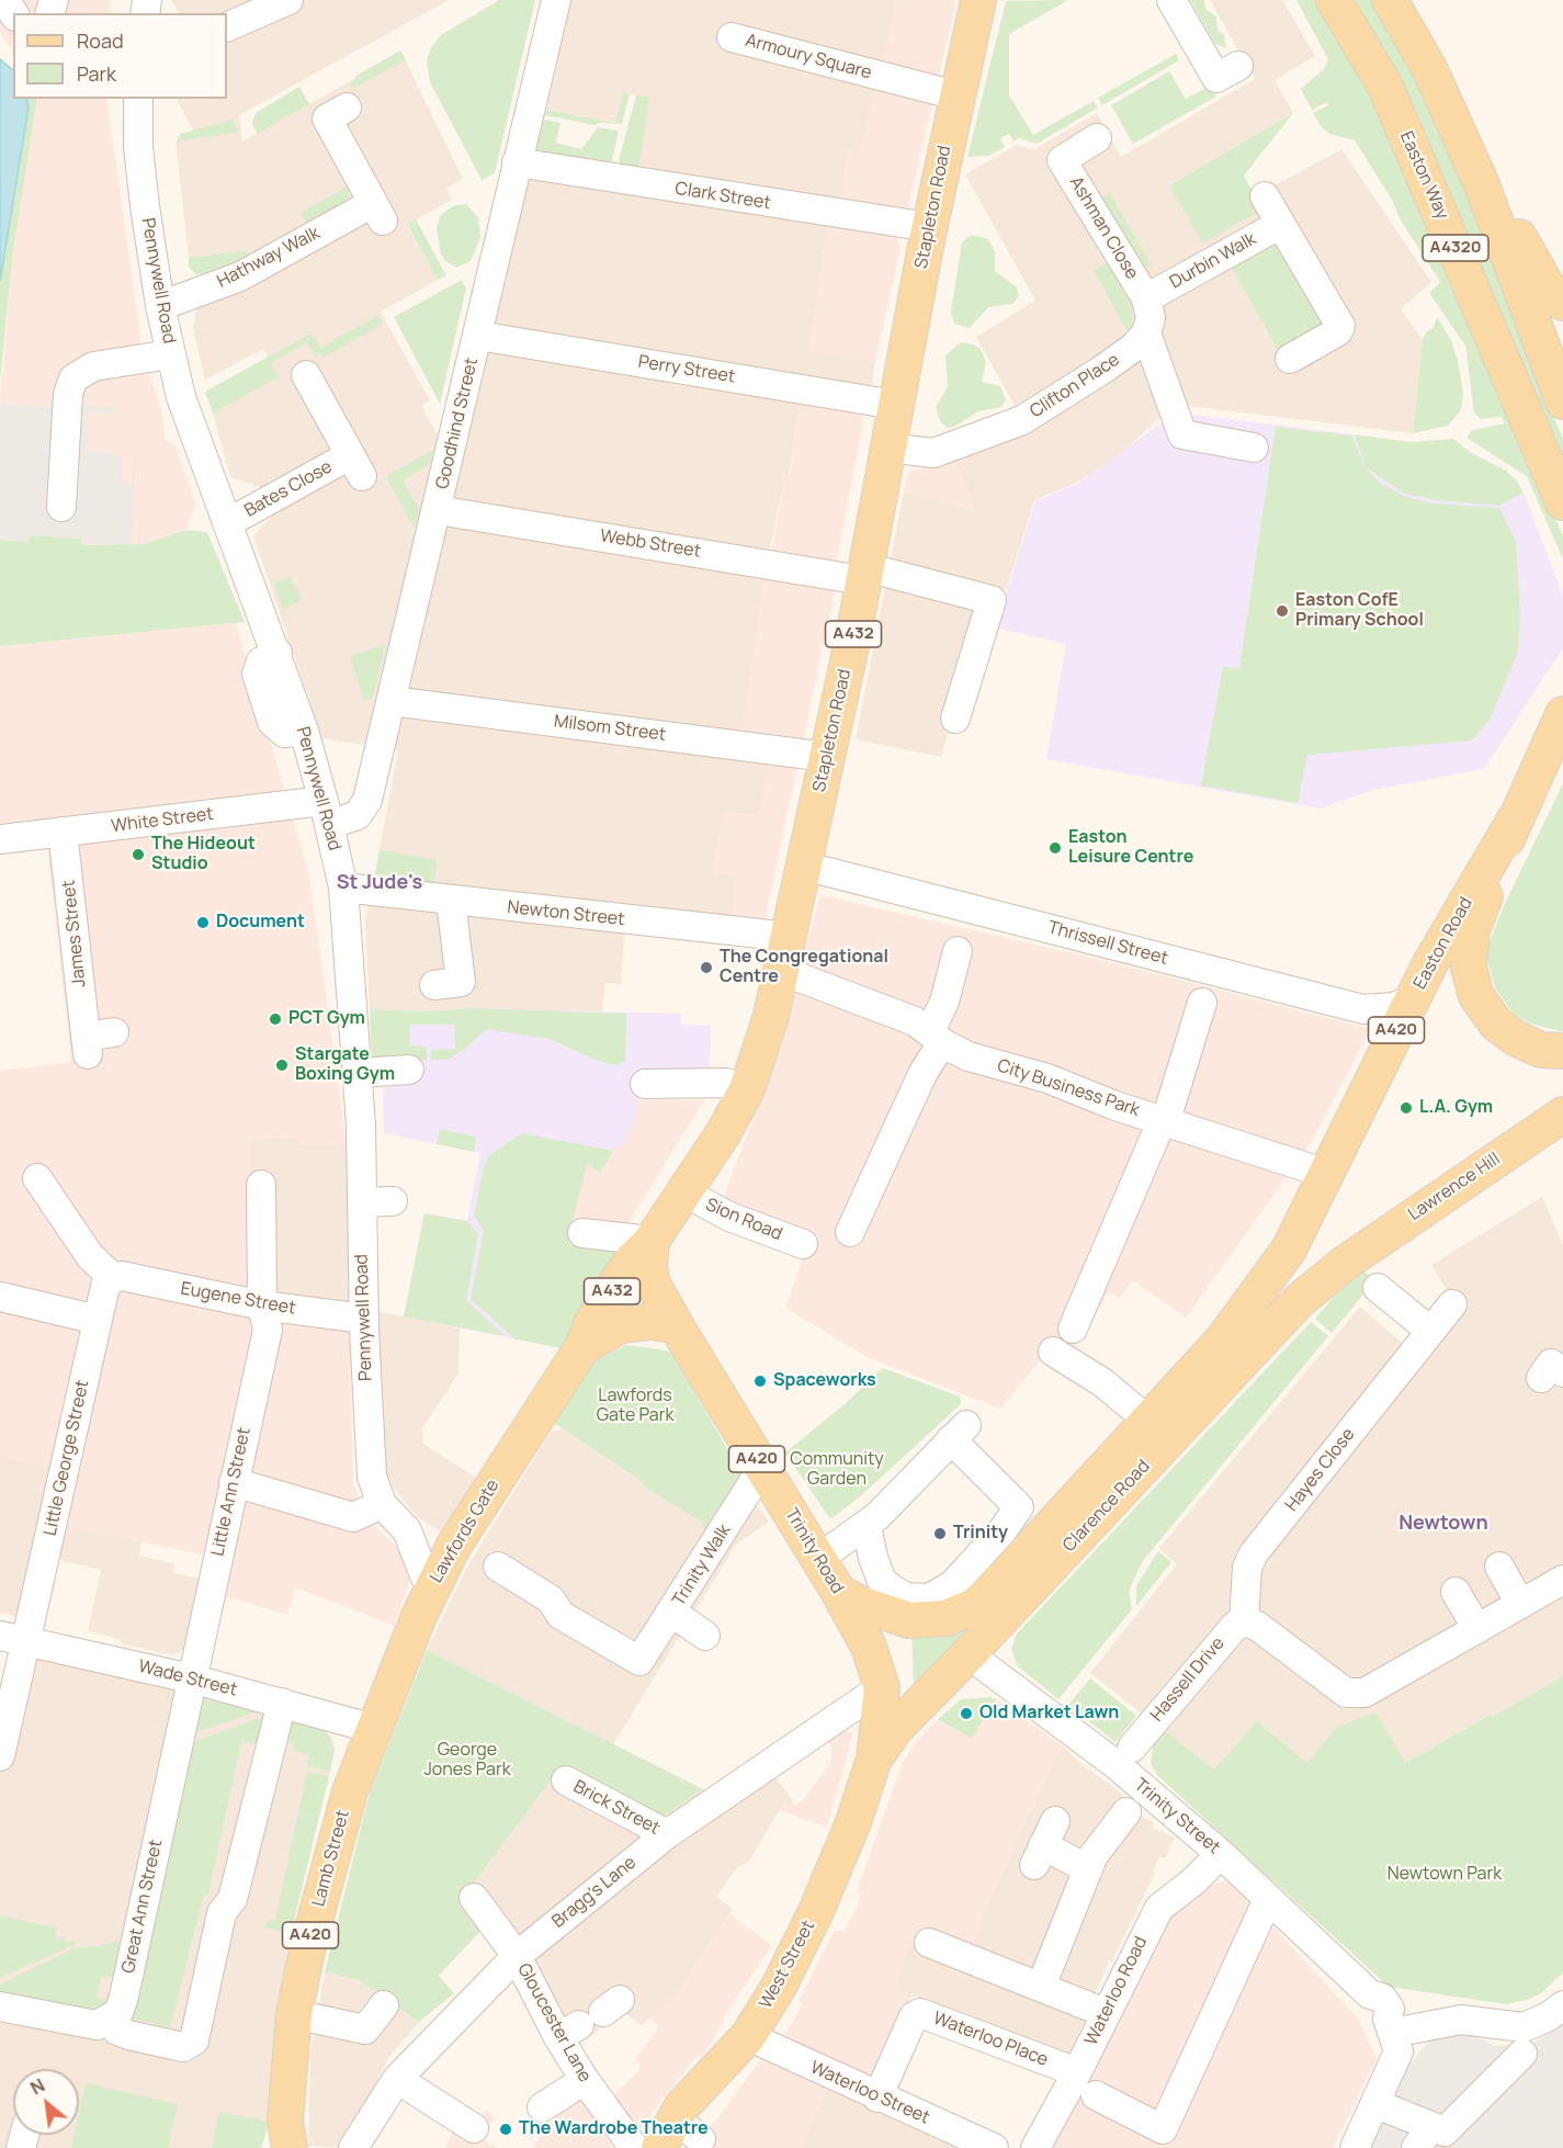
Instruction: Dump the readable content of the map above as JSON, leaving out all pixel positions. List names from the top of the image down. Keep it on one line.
{"streets":{"main road":["Easton Way","Stapleton Road","A4320","A432","Easton Road","A420","Lawrence Hill","Clarence Road","Lawfords Gate","Trinity Road","Lamb Street","West Street"],"street":["Armoury Square","Clark Street","Ashman Close","Hathway Walk","Durbin Walk","Pennywell Road","Perry Street","Clifton Place","Goodhind Street","Bates Close","Webb Street","Milsom Street","White Street","Newton Street","James Street","Thrissell Street","City Business Park","Sion Road","Eugene Street","Little George Street","Hayes Close","Little Ann Street","Trinity Walk","Wade Street","Hassell Drive","Brick Street","Trinity Street","Bragg's Lane","Great Ann Street","Waterloo Road","Gloucester Lane","Waterloo Place","Waterloo Street"]},"crossings":[["Armoury Square","Stapleton Road"],["Clark Street","Stapleton Road"],["Clark Street","Goodhind Street"],["Stapleton Road","Perry Street"],["Stapleton Road","Clifton Place"],["Stapleton Road","Webb Street"],["Stapleton Road","A432"],["Stapleton Road","Milsom Street"],["Stapleton Road","Newton Street"],["Stapleton Road","Thrissell Street"],["Stapleton Road","City Business Park"],["Stapleton Road","Sion Road"],["Stapleton Road","Trinity Road"],["Ashman Close","Durbin Walk"],["Hathway Walk","Pennywell Road"],["Pennywell Road","Goodhind Street"],["Pennywell Road","Bates Close"],["Pennywell Road","White Street"],["Pennywell Road","Newton Street"],["Pennywell Road","Eugene Street"],["Pennywell Road","Lawfords Gate"],["Perry Street","Goodhind Street"],["Goodhind Street","Webb Street"],["Goodhind Street","Milsom Street"],["Goodhind Street","White Street"],["A432","A420"],["A432","Lawfords Gate"],["A432","Trinity Road"],["White Street","James Street"],["Thrissell Street","Easton Road"],["Easton Road","A420"],["Easton Road","City Business Park"],["Easton Road","Clarence Road"],["A420","Lawfords Gate"],["A420","Trinity Road"],["Lawrence Hill","Clarence Road"],["Eugene Street","Little George Street"],["Eugene Street","Little Ann Street"],["Little George Street","Wade Street"],["Hayes Close","Hassell Drive"],["Little Ann Street","Wade Street"],["Little Ann Street","Great Ann Street"],["Clarence Road","Trinity Road"],["Clarence Road","Trinity Street"],["Clarence Road","West Street"],["Lawfords Gate","Wade Street"],["Lawfords Gate","Lamb Street"],["Trinity Road","Trinity Walk"],["Trinity Road","Bragg's Lane"],["Trinity Road","West Street"],["Wade Street","Lamb Street"],["Wade Street","Great Ann Street"],["Brick Street","Bragg's Lane"],["Trinity Street","Waterloo Road"],["Bragg's Lane","Gloucester Lane"],["West Street","Gloucester Lane"],["West Street","Waterloo Street"],["Waterloo Road","Waterloo Place"],["Waterloo Place","Waterloo Street"]],"districts":["St Jude's","Newtown"],"parks":["Lawfords Gate Park","Community Garden","George Jones Park","Newtown Park"],"places":["Easton CofE Primary School","Easton Leisure Centre","The Hideout Studio","Document","The Congregational Centre","PCT Gym","Stargate Boxing Gym","L.A. Gym","Spaceworks","Trinity","Old Market Lawn","The Wardrobe Theatre"],"legend":["Road","Park"],"north":"top left"}
